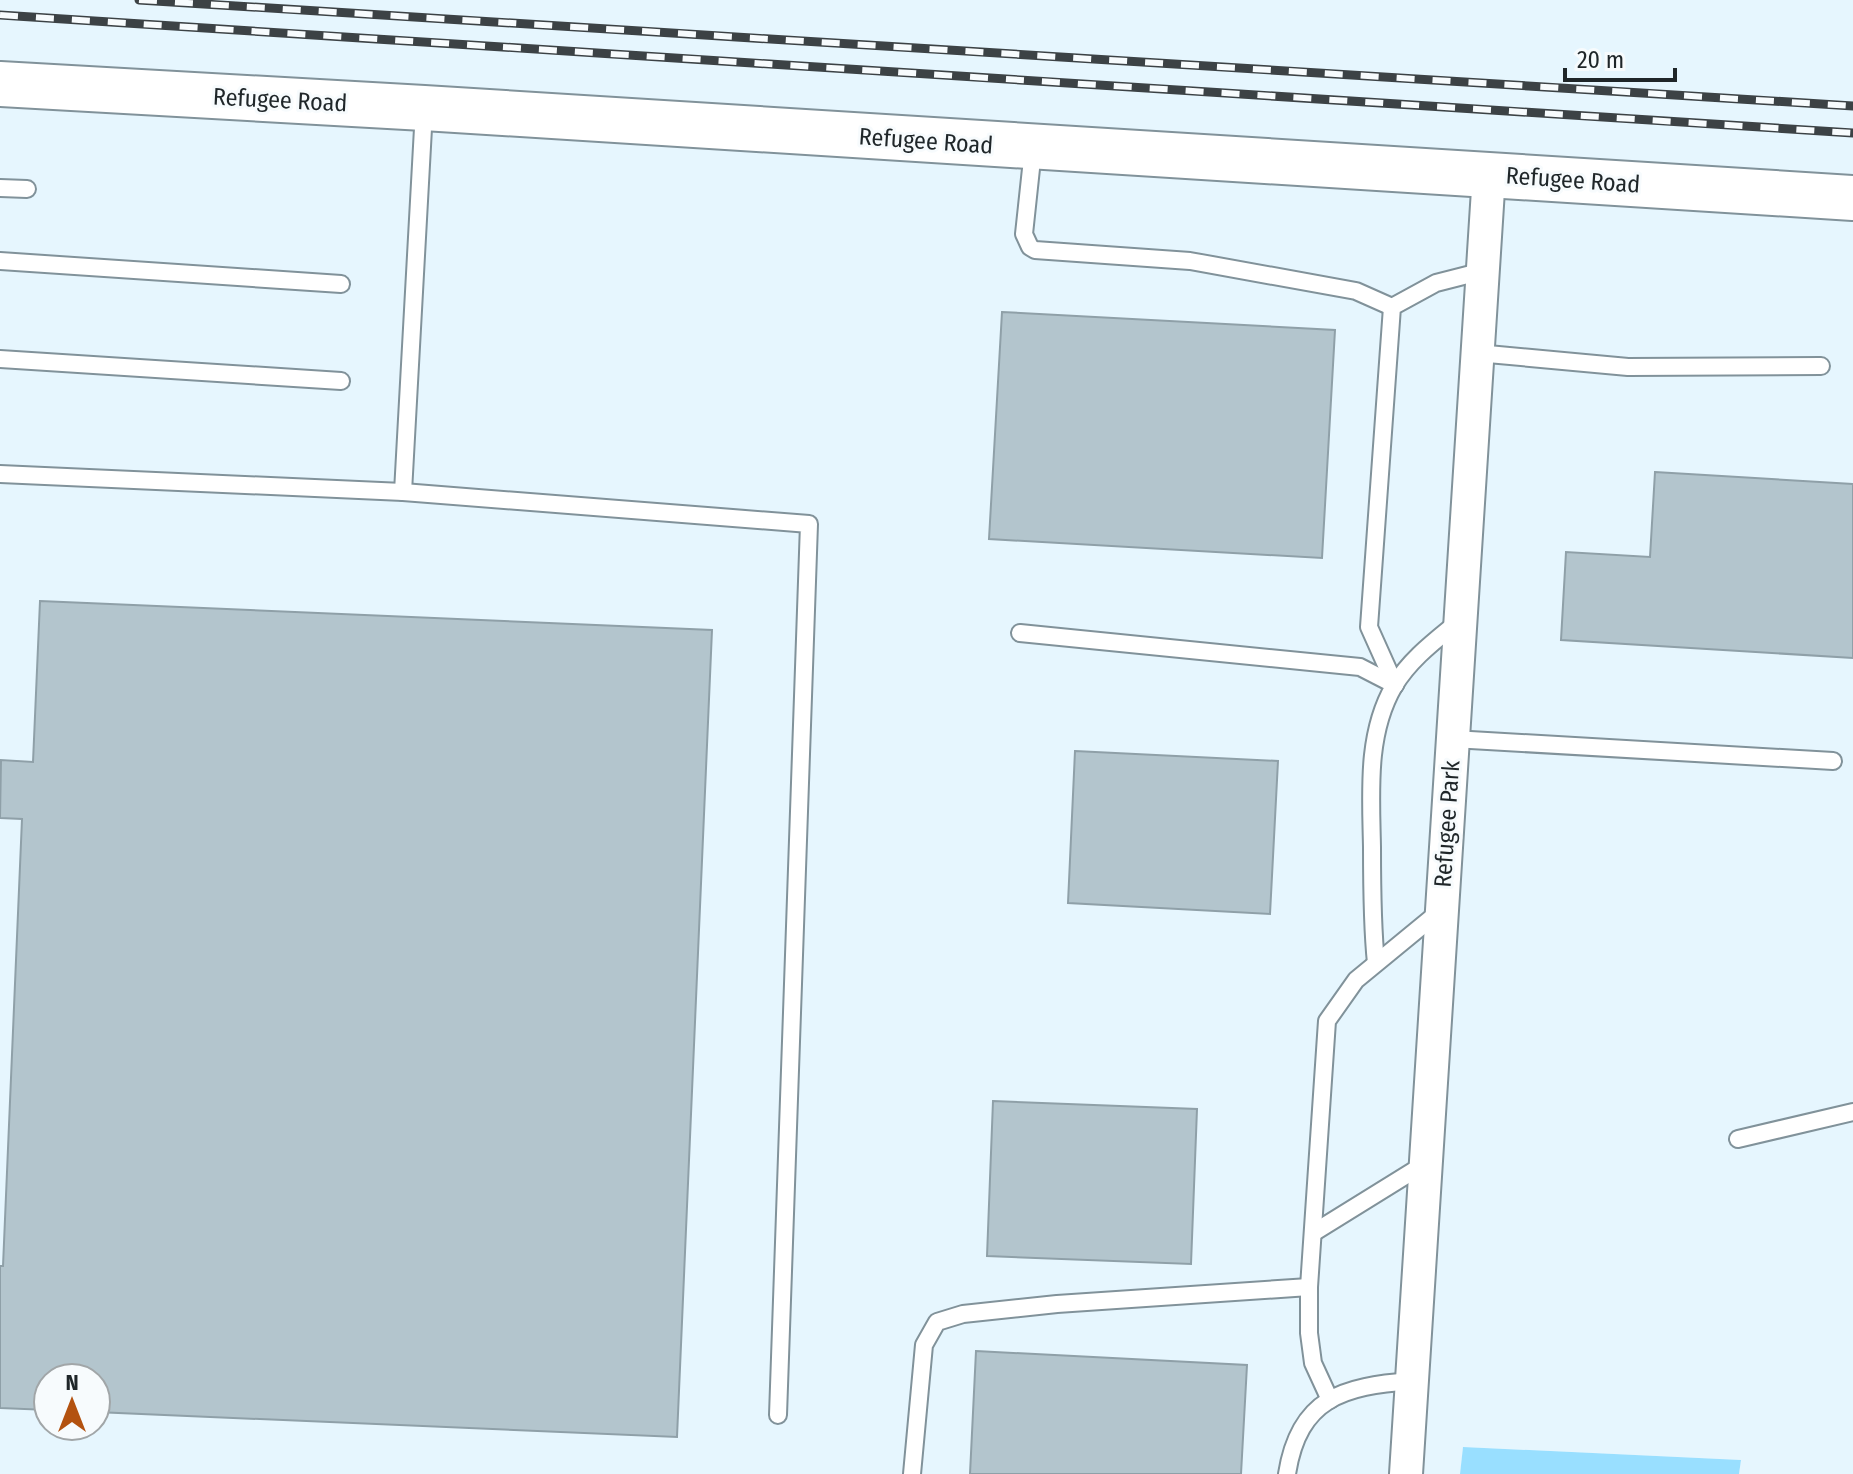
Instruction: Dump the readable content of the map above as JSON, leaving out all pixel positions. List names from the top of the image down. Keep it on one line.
{"streets":{"main road":["Refugee Road"],"street":["Refugee Park"]},"crossings":[["Refugee Road","Refugee Park"]],"scale_bar":"20 m","north":"top"}
